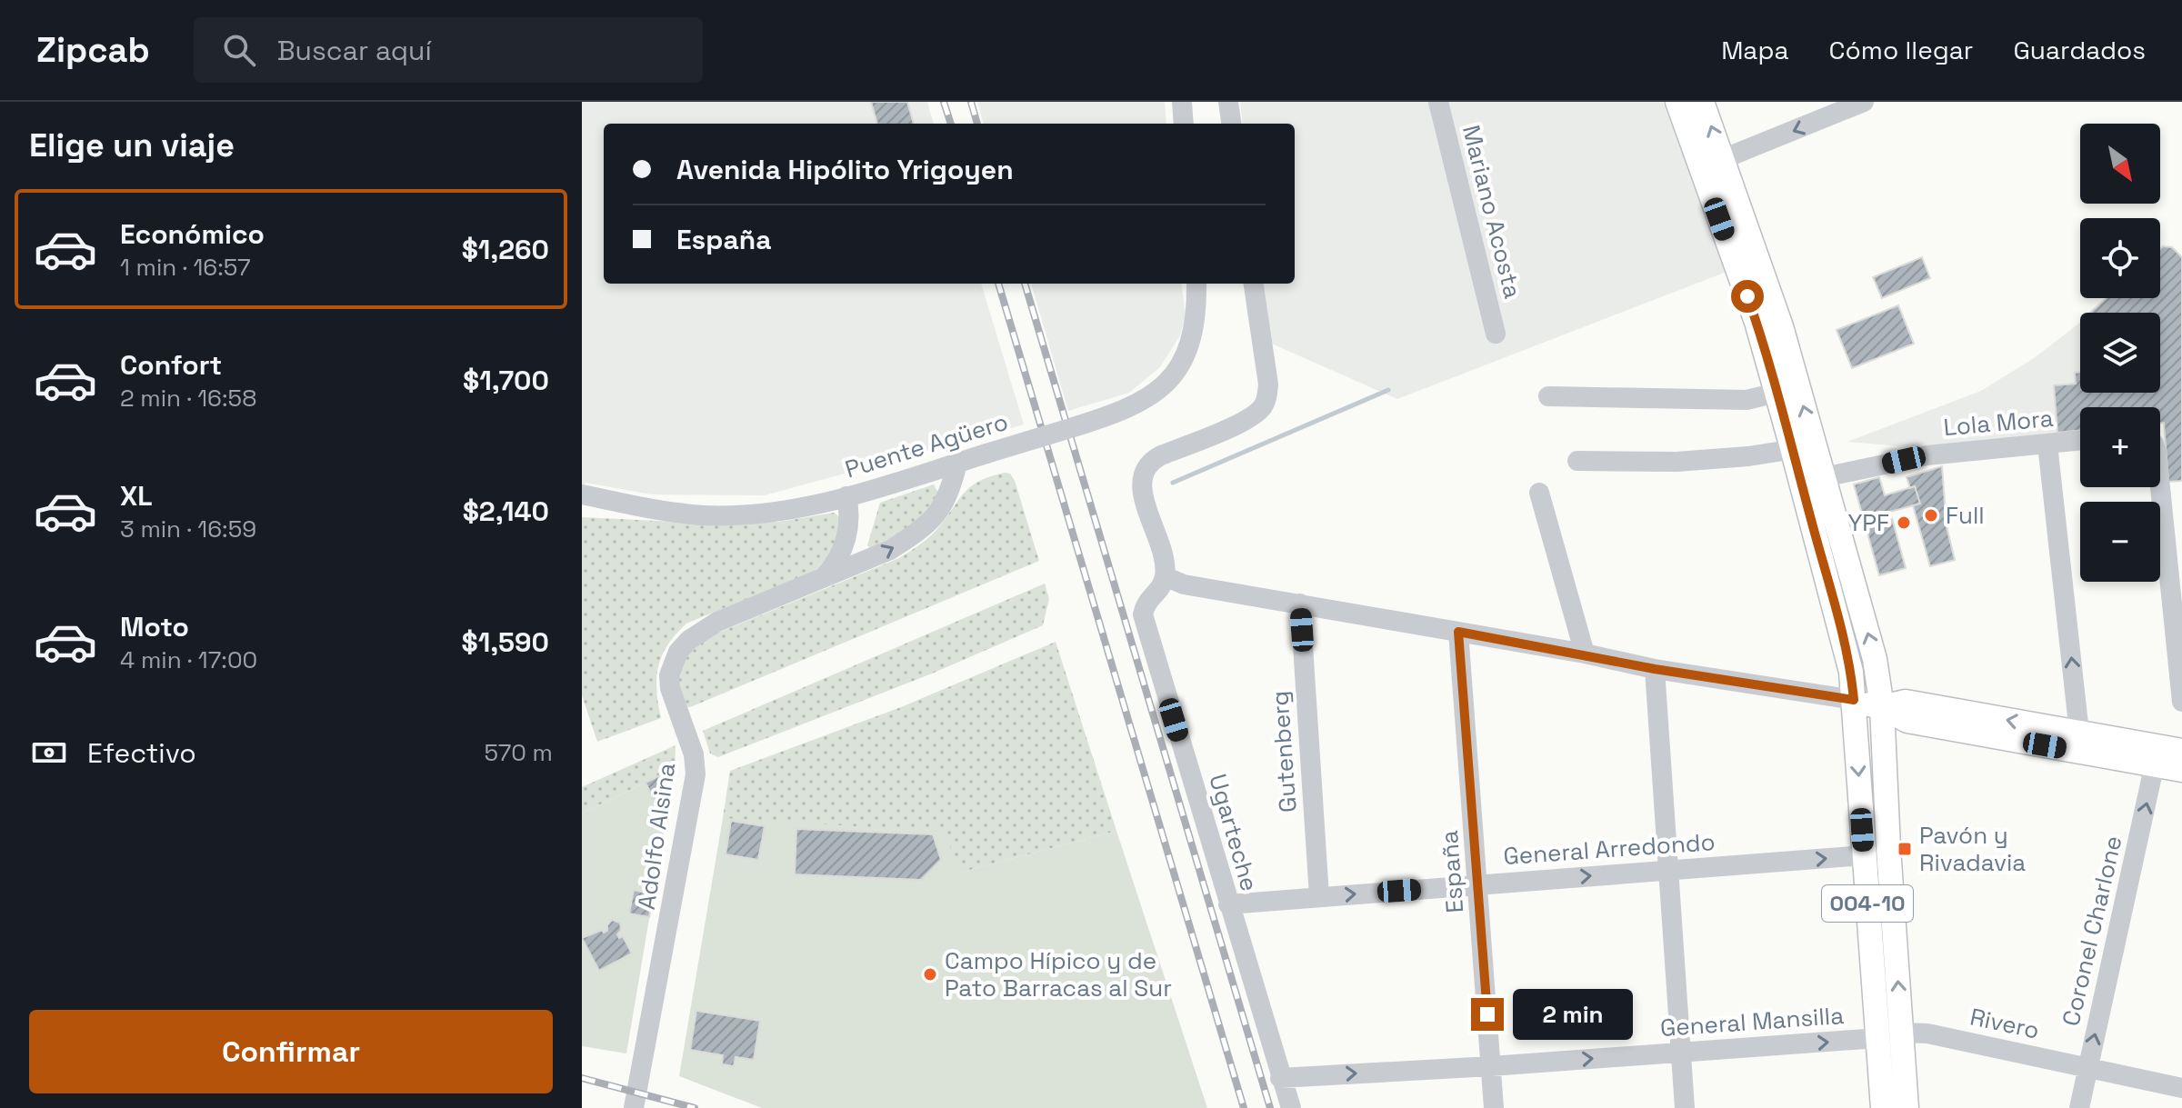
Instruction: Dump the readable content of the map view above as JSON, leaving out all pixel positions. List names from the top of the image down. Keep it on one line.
{"streets":{"main road":["004-10"],"street":["Mariano Acosta","Lola Mora","Puente Agüero","Gutenberg","Ugarteche","Adolfo Alsina","General Arredondo","España","Coronel Charlone","General Mansilla","Rivero"]},"crossings":[["Lola Mora","004-10"],["Puente Agüero","Adolfo Alsina"],["Gutenberg","General Arredondo"],["Ugarteche","General Arredondo"],["Ugarteche","General Mansilla"],["General Arredondo","España"],["General Arredondo","004-10"],["España","General Mansilla"],["004-10","General Mansilla"],["004-10","Rivero"],["Coronel Charlone","Rivero"]],"one_way":["General Arredondo","Coronel Charlone","General Mansilla"],"places":{"other":["Full","YPF","Campo Hípico y de Pato Barracas al Sur"],"transit":["Pavón y Rivadavia"]},"north":"bottom right","page":{"header":"Zipcab","search":"Buscar aquí","nav":["Mapa","Cómo llegar","Guardados"],"heading":"Elige un viaje","map_buttons":["+","−"],"banner":["Avenida Hipólito Yrigoyen","España"],"list":[{"name":"Económico","note":"1 min · 16:57","value":"$1,260"},{"name":"Confort","note":"2 min · 16:58","value":"$1,700"},{"name":"XL","note":"3 min · 16:59","value":"$2,140"},{"name":"Moto","note":"4 min · 17:00","value":"$1,590"}],"pay":["Efectivo","570 m"],"bubble":"2 min","buttons":"Confirmar"}}
